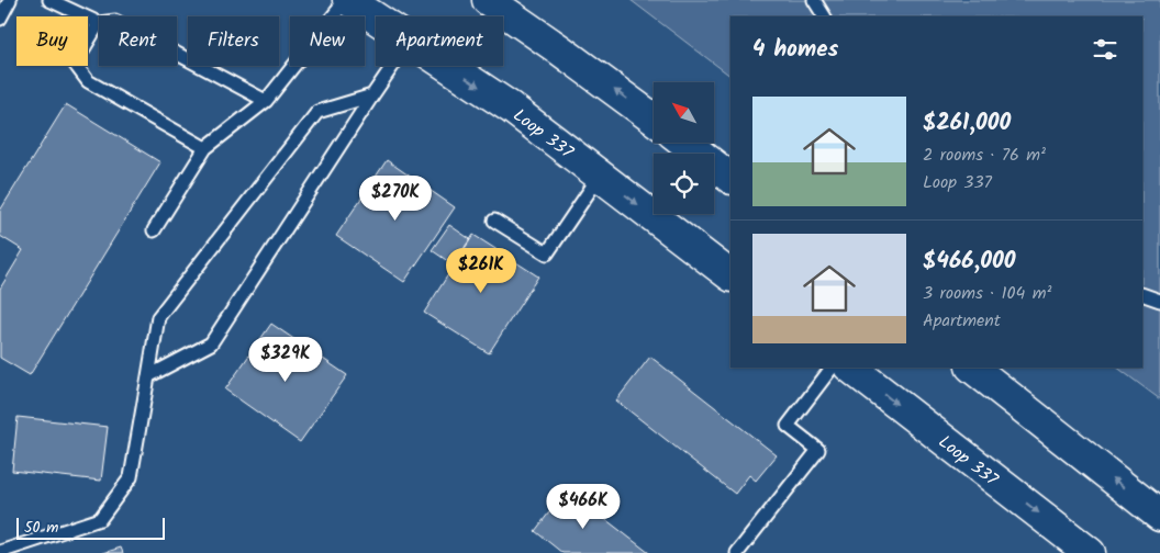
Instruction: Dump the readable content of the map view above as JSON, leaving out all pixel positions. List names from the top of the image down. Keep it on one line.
{"streets":{"main road":["Loop 337"]},"scale_bar":"50 m","north":"top left","page":{"chip":["Buy","Rent","Filters","New","Apartment"],"heading":"4 homes","list":[{"name":"$261,000","note":"2 rooms · 76 m² · Loop 337"},{"name":"$466,000","note":"3 rooms · 104 m² · Apartment"}],"price":["$270K","$261K","$329K","$466K"],"scale":"50 m"}}
